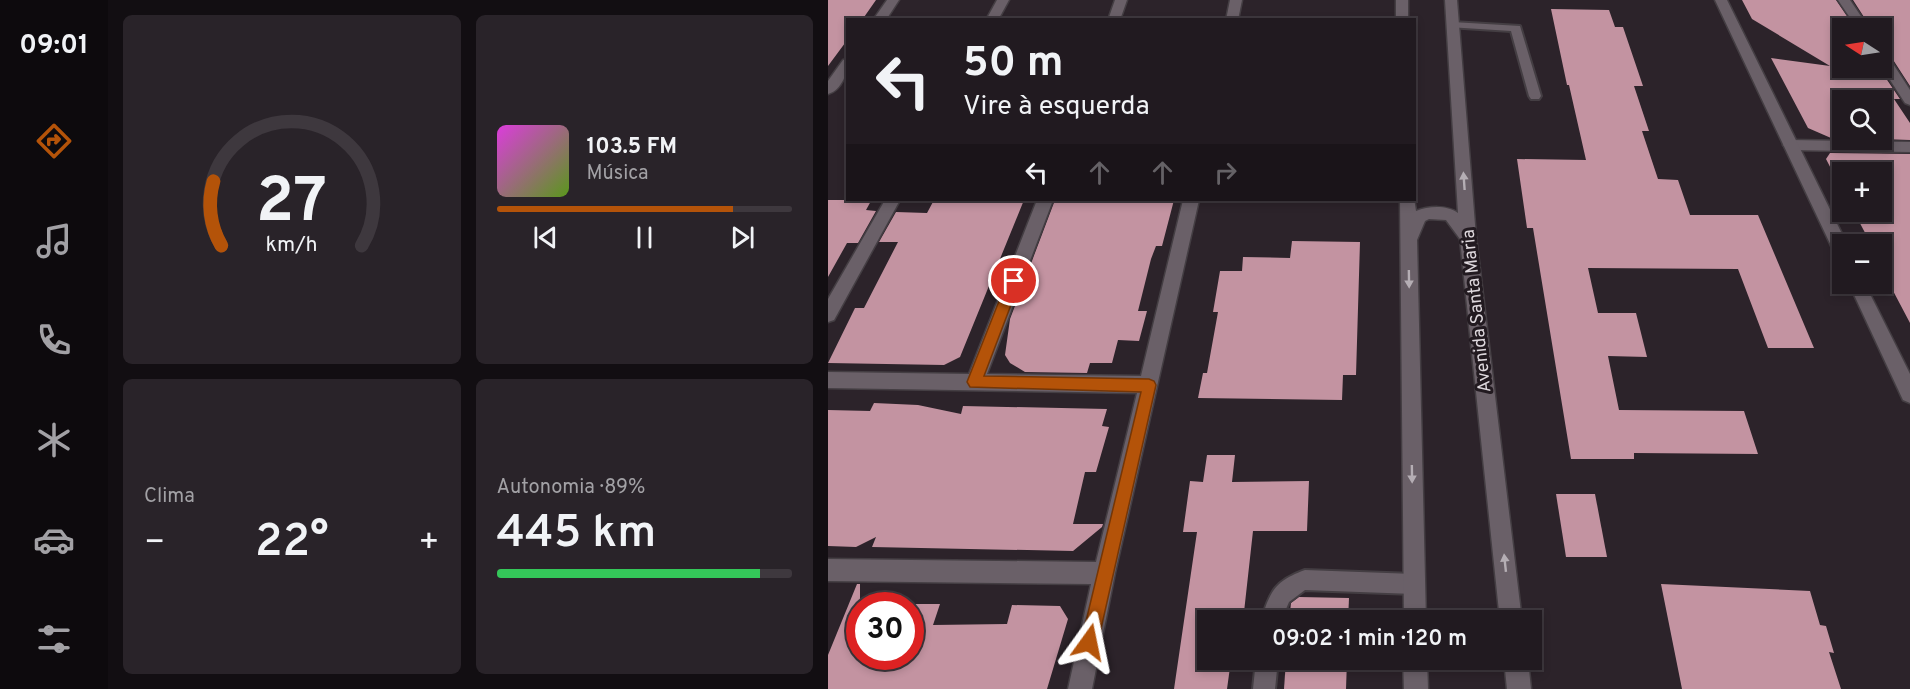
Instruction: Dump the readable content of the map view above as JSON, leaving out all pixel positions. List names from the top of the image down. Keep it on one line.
{"streets":{"street":["Avenida Santa Maria"]},"north":"left","page":{"tabs":"09:01","map_buttons":["+","−"],"turn":["50 m","Vire à esquerda"],"song":["103.5 FM","Música"],"tile":["Clima",["Autonomia · 89%","445 km"]],"heat":["−","22°","+"],"limit":"30","trip":"09:02 · 1 min · 120 m","gauge":["27","km/h"]}}
